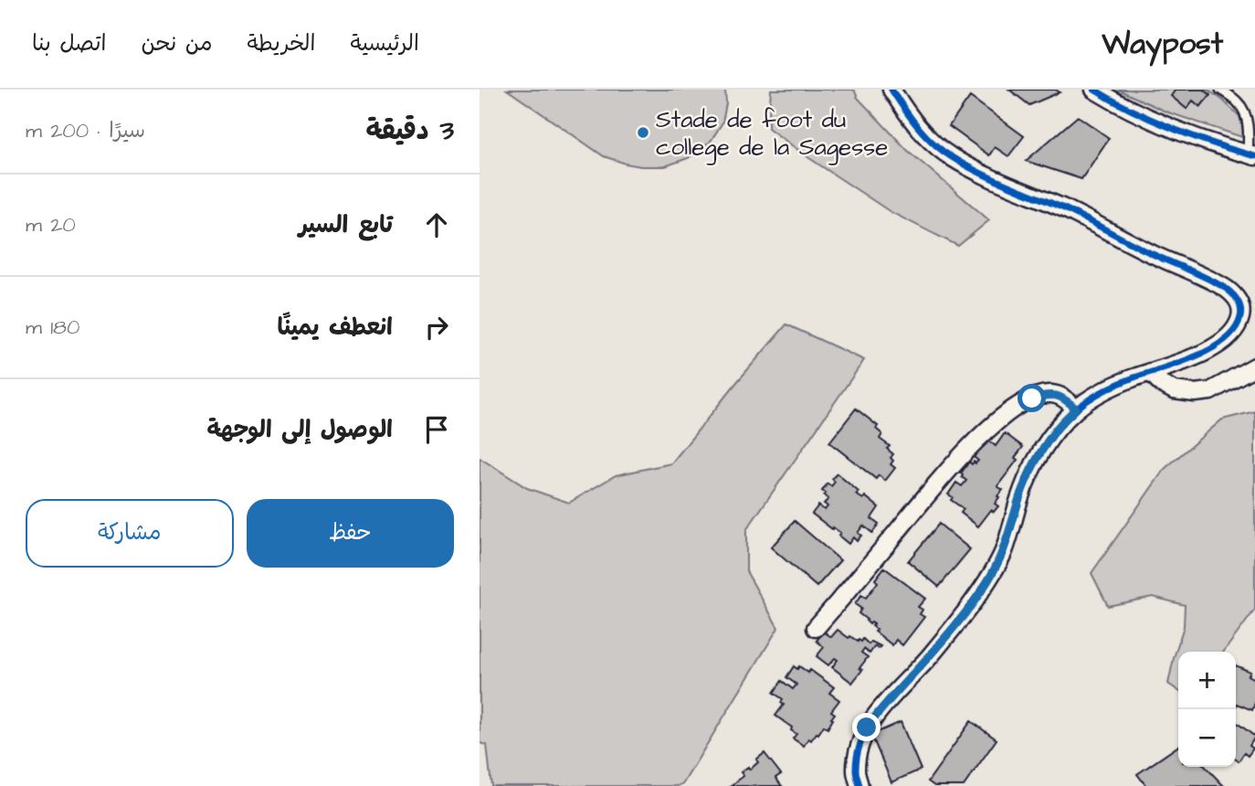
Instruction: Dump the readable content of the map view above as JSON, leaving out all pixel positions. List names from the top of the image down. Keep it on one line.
{"places":["Stade de foot du college de la Sagesse"],"page":{"header":"Waypost","nav":["الرئيسية","الخريطة","من نحن","اتصل بنا"],"heading":["3 دقيقة","سيرًا · 200 m"],"list":[["تابع السير","20 m"],["انعطف يمينًا","180 m"],"الوصول إلى الوجهة"],"buttons":["حفظ","مشاركة"],"map_buttons":["+","−"]}}
